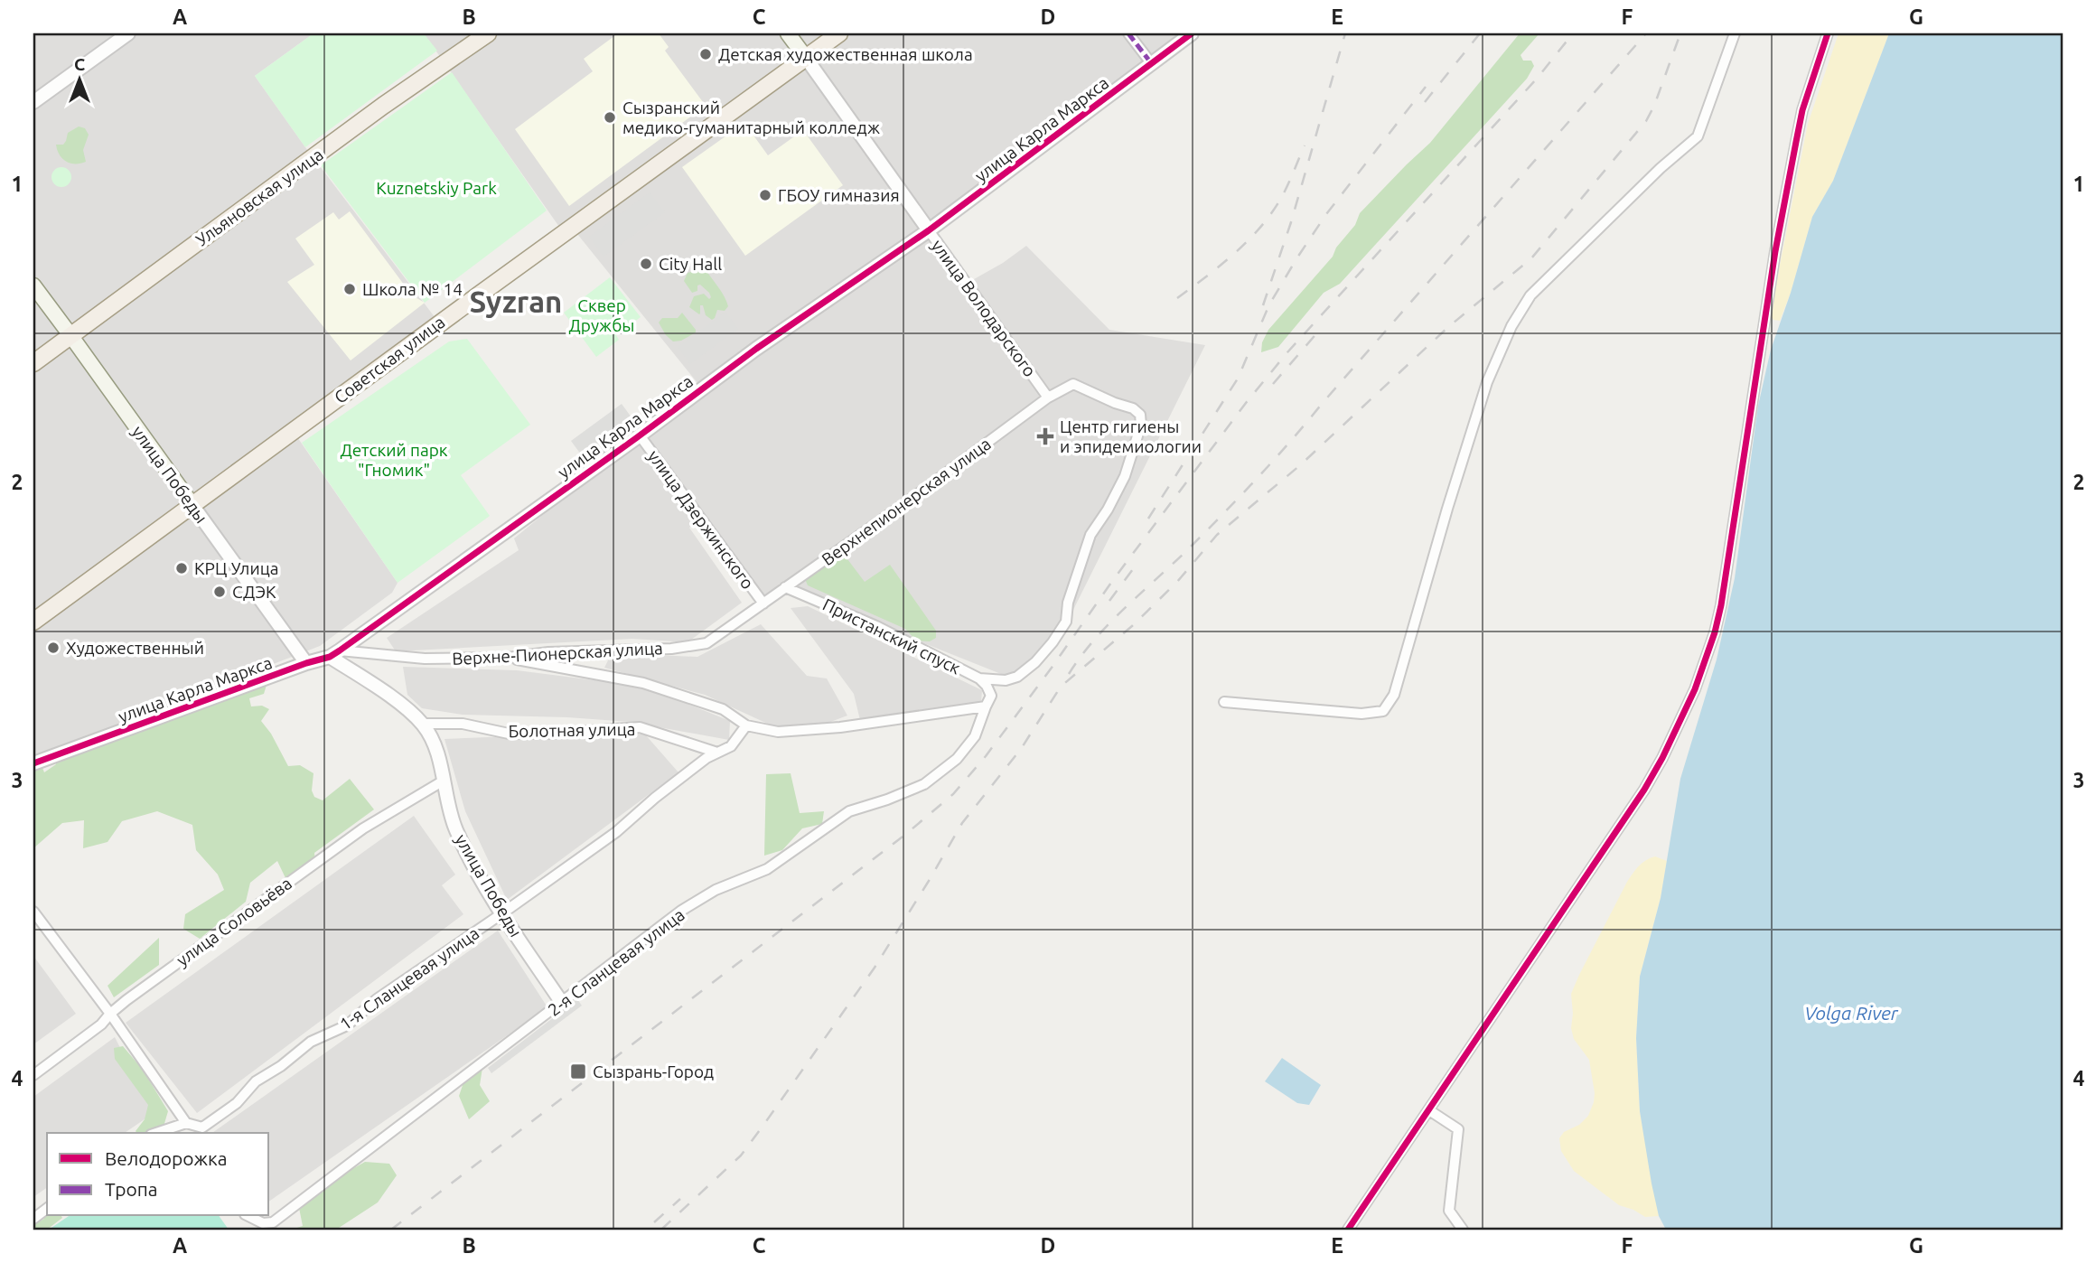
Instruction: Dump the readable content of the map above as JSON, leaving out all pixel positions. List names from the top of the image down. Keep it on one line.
{"streets":{"main road":["Ульяновская улица","улица Володарского","Советская улица","улица Победы"],"street":["улица Карла Маркса","Верхнепионерская улица","улица Дзержинского","Пристанский спуск","Верхне-Пионерская улица","Болотная улица","улица Соловьёва","2-я Сланцевая улица","1-я Сланцевая улица"]},"crossings":[["улица Карла Маркса","улица Володарского"],["улица Карла Маркса","улица Победы"],["улица Карла Маркса","улица Дзержинского"],["улица Карла Маркса","Верхне-Пионерская улица"],["Ульяновская улица","улица Победы"],["улица Володарского","Советская улица"],["улица Володарского","Верхнепионерская улица"],["Советская улица","улица Победы"],["улица Победы","Верхне-Пионерская улица"],["улица Победы","Болотная улица"],["улица Победы","улица Соловьёва"],["улица Победы","2-я Сланцевая улица"],["улица Победы","1-я Сланцевая улица"],["Верхнепионерская улица","улица Дзержинского"],["Верхнепионерская улица","Пристанский спуск"],["Верхнепионерская улица","Верхне-Пионерская улица"],["улица Дзержинского","Верхне-Пионерская улица"],["Пристанский спуск","2-я Сланцевая улица"],["Болотная улица","1-я Сланцевая улица"]],"districts":["Syzran"],"water":["Volga River"],"parks":["Kuznetskiy Park","Сквер Дружбы","Детский парк \"Гномик\""],"places":{"other":["Детская художественная школа","Сызранский медико-гуманитарный колледж","ГБОУ гимназия","City Hall","Школа № 14","КРЦ Улица","СДЭК","Художественный"],"health":["Центр гигиены и эпидемиологии"],"transit":["Сызрань-Город"]},"legend":["Велодорожка","Тропа"],"north":"top","grid":{"columns":["A","B","C","D","E","F","G"],"rows":["1","2","3","4"]}}
